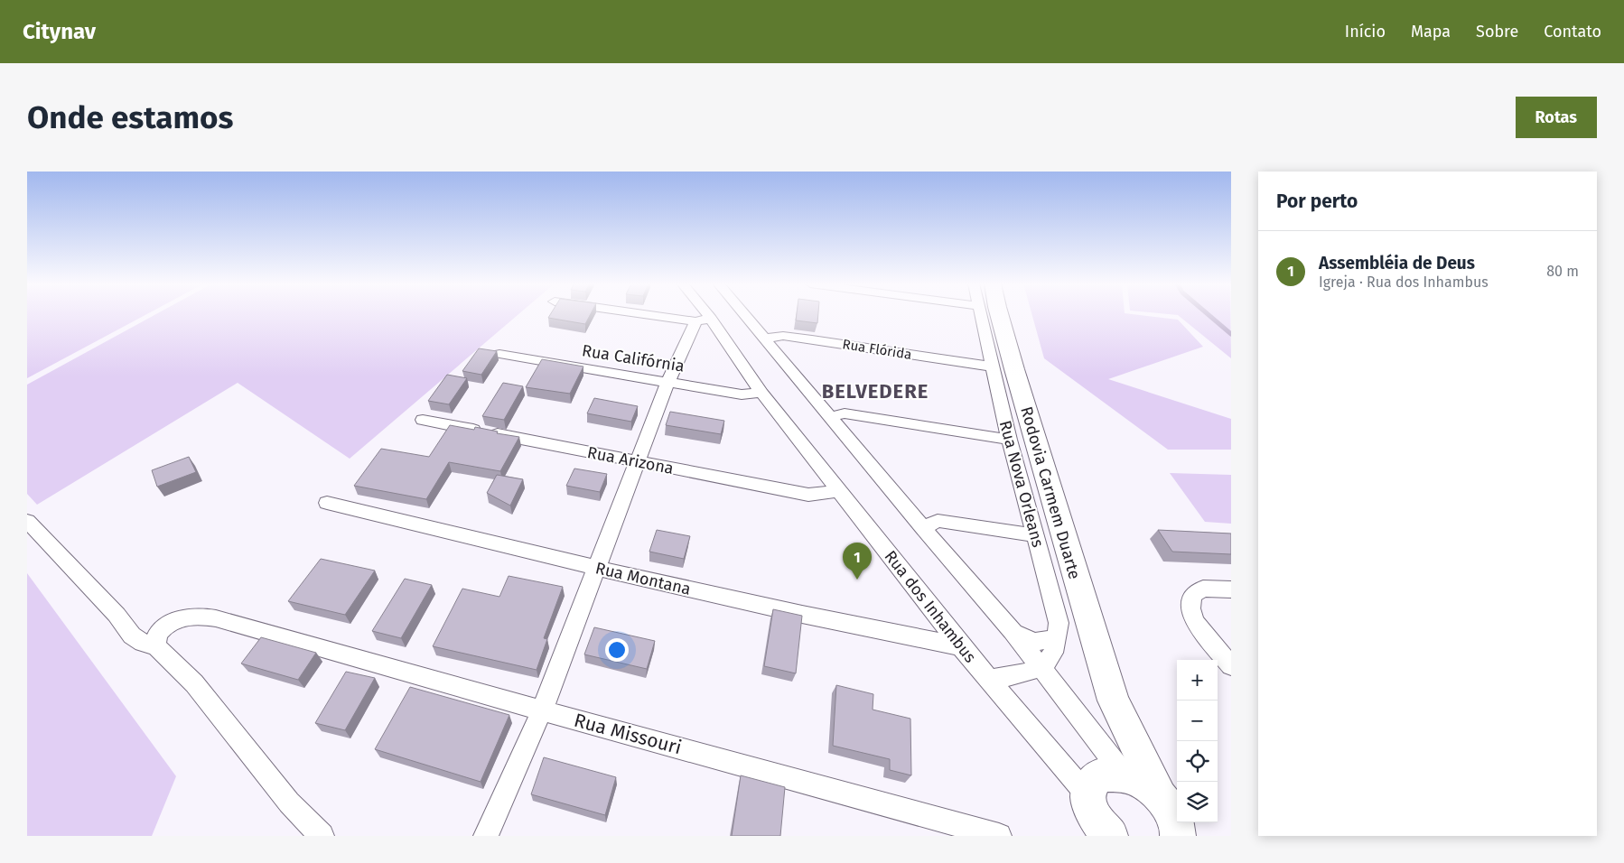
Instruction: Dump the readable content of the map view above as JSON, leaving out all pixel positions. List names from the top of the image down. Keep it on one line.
{"streets":{"street":["Rua Flórida","Rua Califórnia","Rua Arizona","Rua Nova Orleans","Rodovia Carmem Duarte","Rua Montana","Rua dos Inhambus","Rua Missouri"]},"crossings":[["Rua Flórida","Rua Nova Orleans"],["Rua Califórnia","Rua dos Inhambus"],["Rua Arizona","Rua dos Inhambus"],["Rua Montana","Rua dos Inhambus"]],"districts":["BELVEDERE"],"page":{"header":"Citynav","nav":["Início","Mapa","Sobre","Contato"],"buttons":"Rotas","title":"Onde estamos","heading":"Por perto","list":[{"mark":"1","name":"Assembléia de Deus","note":"Igreja · Rua dos Inhambus","value":"80 m"}],"pins":"1","map_buttons":["+","−"]}}
